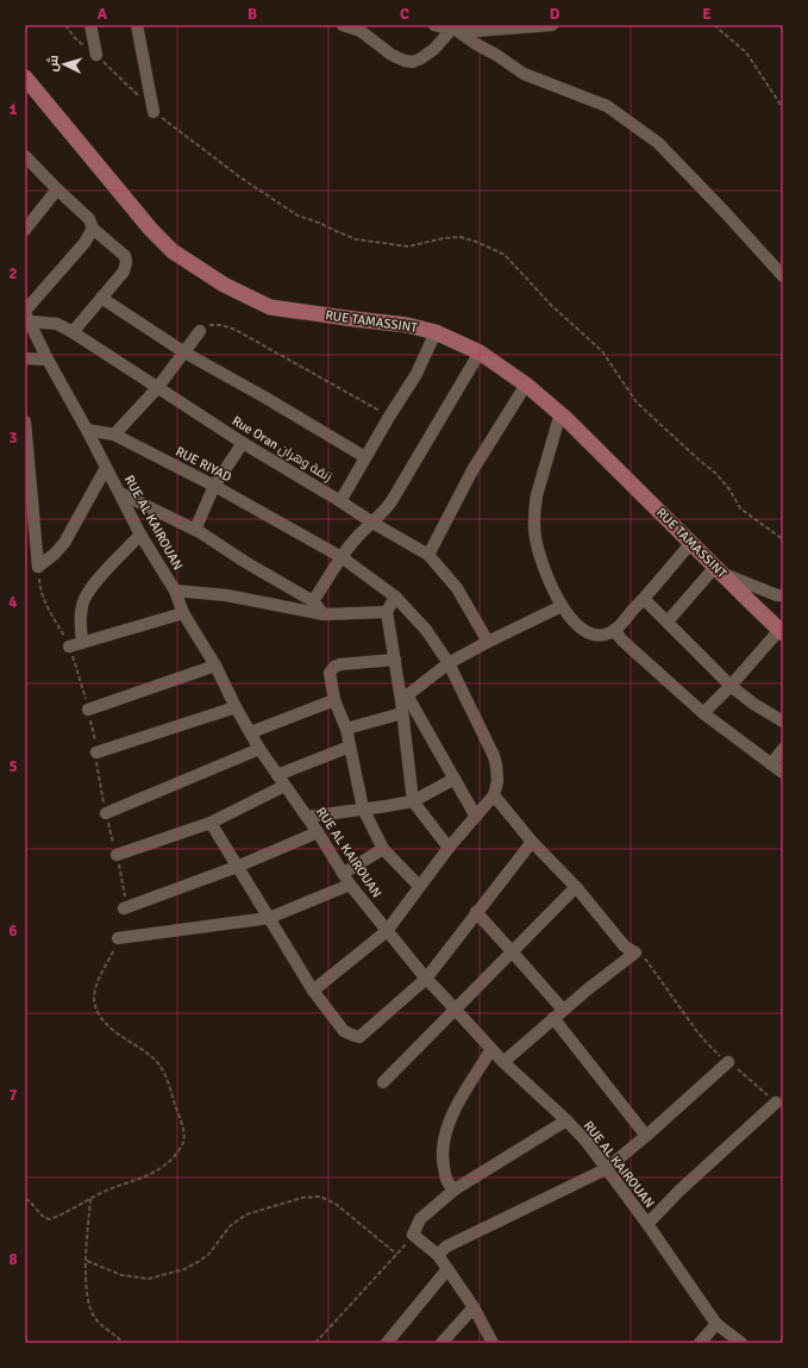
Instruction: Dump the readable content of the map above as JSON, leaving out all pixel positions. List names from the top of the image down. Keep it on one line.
{"streets":{"main road":["RUE TAMASSINT"],"street":["Rue Oran زنقة وهران","RUE RIYAD","RUE AL KAIROUAN"]},"crossings":[["Rue Oran زنقة وهران","RUE AL KAIROUAN"],["RUE RIYAD","RUE AL KAIROUAN"]],"north":"left","grid":{"columns":["A","B","C","D","E"],"rows":["1","2","3","4","5","6","7","8"]}}
